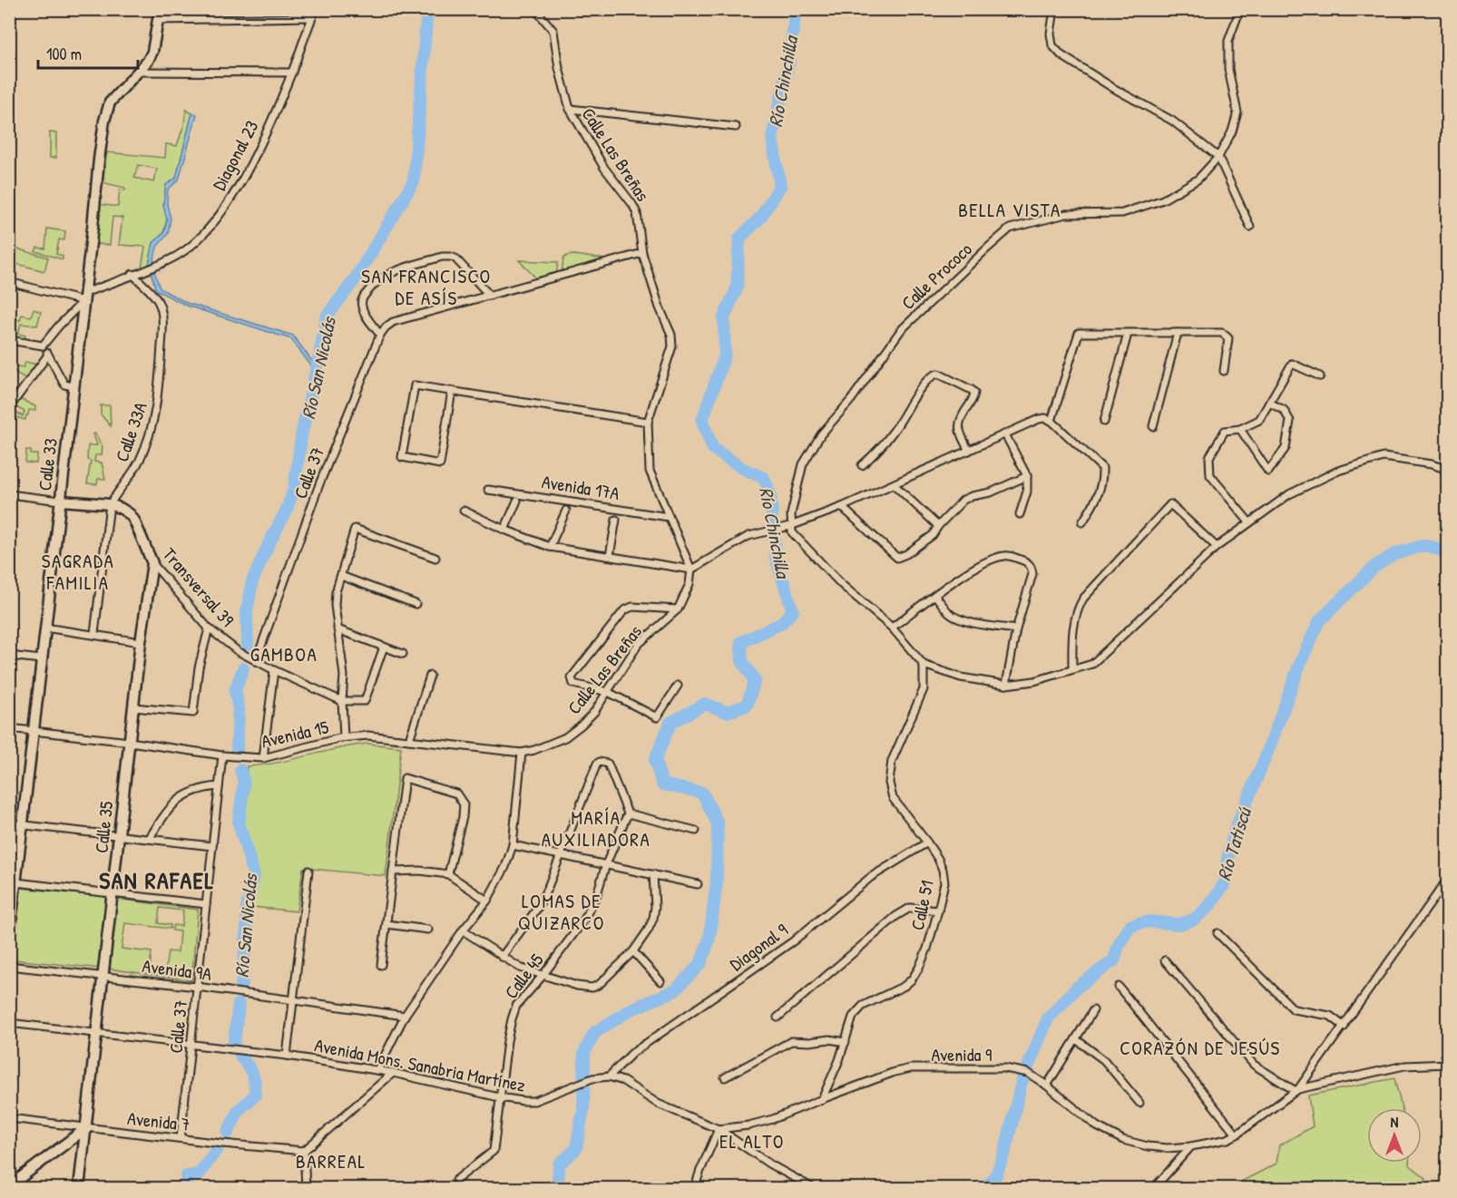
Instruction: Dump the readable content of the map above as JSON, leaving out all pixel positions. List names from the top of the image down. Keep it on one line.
{"streets":{"main road":["Calle 33","Transversal 39","Calle 35"],"street":["Calle Las Breñas","Diagonal 23","Calle Prococo","Calle 33A","Calle 37","Avenida 17A","Avenida 15","Calle 51","Diagonal 9","Avenida 9A","Calle 45","Avenida 9","Avenida Mons. Sanabria Martínez","Avenida 7"]},"crossings":[["Calle Las Breñas","Avenida 17A"],["Calle Las Breñas","Avenida 15"],["Diagonal 23","Calle 33A"],["Diagonal 23","Calle 33"],["Calle 33A","Transversal 39"],["Calle 33","Avenida 15"],["Calle 37","Transversal 39"],["Calle 37","Avenida 15"],["Calle 37","Avenida 9A"],["Calle 37","Avenida Mons. Sanabria Martínez"],["Calle 37","Avenida 7"],["Transversal 39","Calle 35"],["Avenida 15","Calle 35"],["Calle 35","Avenida 9A"],["Calle 35","Avenida Mons. Sanabria Martínez"],["Calle 35","Avenida 7"],["Calle 51","Diagonal 9"],["Calle 51","Avenida 9"],["Diagonal 9","Avenida 9"],["Diagonal 9","Avenida Mons. Sanabria Martínez"],["Calle 45","Avenida Mons. Sanabria Martínez"],["Avenida 9","Avenida Mons. Sanabria Martínez"]],"districts":["BELLA VISTA","SAN FRANCISCO DE ASÍS","SAGRADA FAMILIA","GAMBOA","MARÍA AUXILIADORA","SAN RAFAEL","LOMAS DE QUIZARCO","CORAZÓN DE JESÚS","EL ALTO","BARREAL"],"water":["Río Chinchilla","Río San Nicolás","Río Tatiscú"],"scale_bar":"100 m","north":"top"}
